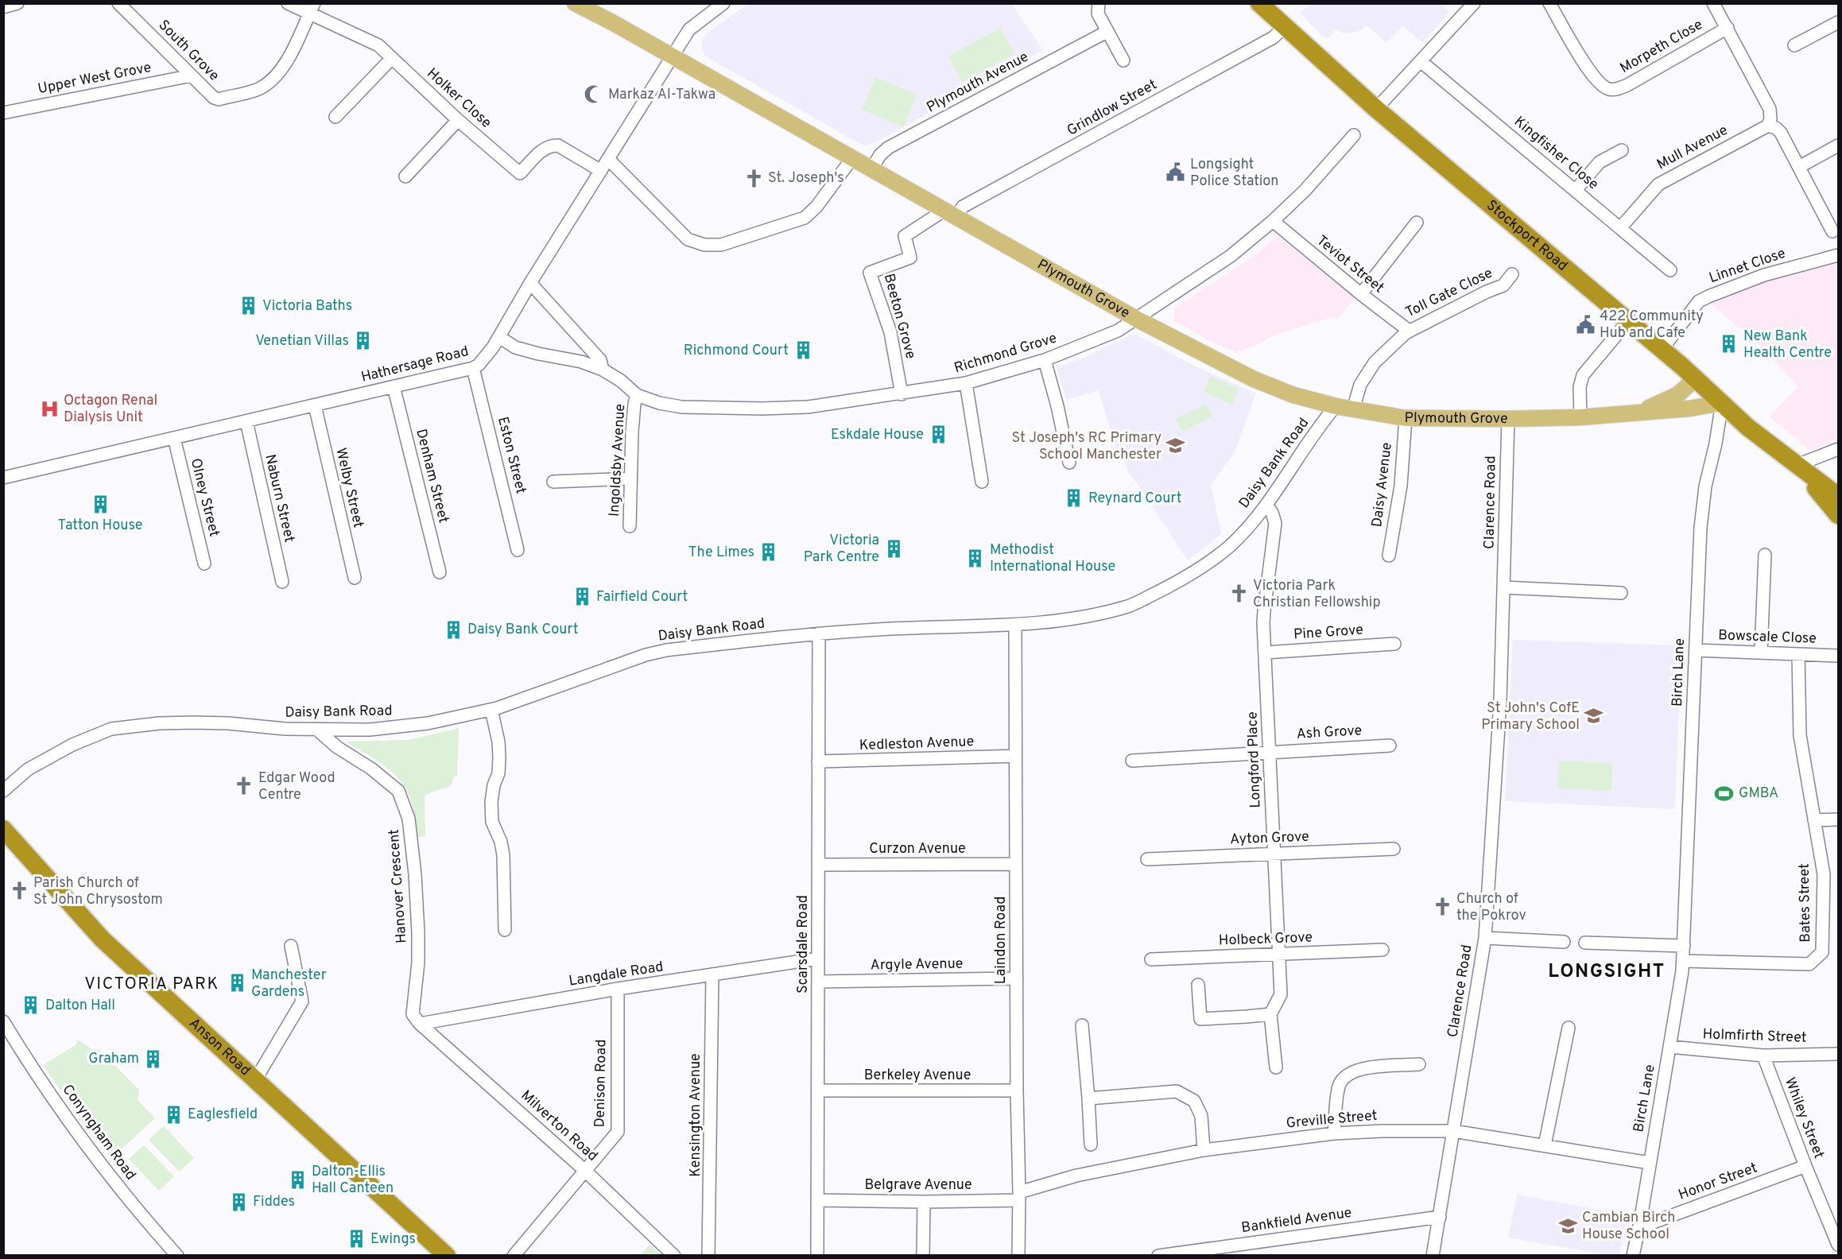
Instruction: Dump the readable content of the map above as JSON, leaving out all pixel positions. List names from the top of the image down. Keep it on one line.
{"streets":{"highway":["Stockport Road","Anson Road"],"main road":["Plymouth Grove"],"street":["Morpeth Close","South Grove","Upper West Grove","Plymouth Avenue","Holker Close","Grindlow Street","Mull Avenue","Kingfisher Close","Teviot Street","Linnet Close","Toll Gate Close","Beeton Grove","Richmond Grove","Hathersage Road","Eston Street","Ingoldsby Avenue","Daisy Bank Road","Denham Street","Daisy Avenue","Welby Street","Olney Street","Naburn Street","Clarence Road","Pine Grove","Bowscale Close","Birch Lane","Ash Grove","Kedleston Avenue","Longford Place","Ayton Grove","Curzon Avenue","Hanover Crescent","Bates Street","Holbeck Grove","Laindon Road","Scarsdale Road","Argyle Avenue","Langdale Road","Holmfirth Street","Berkeley Avenue","Denison Road","Kensington Avenue","Whiley Street","Greville Street","Milverton Road","Conyngham Road","Honor Street","Belgrave Avenue","Bankfield Avenue"]},"crossings":[["South Grove","Upper West Grove"],["South Grove","Holker Close"],["Plymouth Avenue","Plymouth Grove"],["Holker Close","Hathersage Road"],["Grindlow Street","Stockport Road"],["Grindlow Street","Plymouth Grove"],["Grindlow Street","Beeton Grove"],["Mull Avenue","Kingfisher Close"],["Stockport Road","Linnet Close"],["Stockport Road","Plymouth Grove"],["Stockport Road","Birch Lane"],["Teviot Street","Toll Gate Close"],["Teviot Street","Richmond Grove"],["Plymouth Grove","Toll Gate Close"],["Plymouth Grove","Beeton Grove"],["Plymouth Grove","Richmond Grove"],["Plymouth Grove","Hathersage Road"],["Plymouth Grove","Daisy Bank Road"],["Plymouth Grove","Daisy Avenue"],["Plymouth Grove","Clarence Road"],["Plymouth Grove","Birch Lane"],["Beeton Grove","Richmond Grove"],["Richmond Grove","Hathersage Road"],["Richmond Grove","Ingoldsby Avenue"],["Hathersage Road","Eston Street"],["Hathersage Road","Denham Street"],["Hathersage Road","Welby Street"],["Hathersage Road","Olney Street"],["Hathersage Road","Naburn Street"],["Daisy Bank Road","Longford Place"],["Daisy Bank Road","Hanover Crescent"],["Daisy Bank Road","Laindon Road"],["Daisy Bank Road","Scarsdale Road"],["Clarence Road","Greville Street"],["Clarence Road","Bankfield Avenue"],["Pine Grove","Longford Place"],["Bowscale Close","Birch Lane"],["Bowscale Close","Bates Street"],["Birch Lane","Bates Street"],["Birch Lane","Holmfirth Street"],["Birch Lane","Greville Street"],["Birch Lane","Honor Street"],["Ash Grove","Longford Place"],["Kedleston Avenue","Laindon Road"],["Kedleston Avenue","Scarsdale Road"],["Longford Place","Ayton Grove"],["Longford Place","Holbeck Grove"],["Curzon Avenue","Laindon Road"],["Curzon Avenue","Scarsdale Road"],["Hanover Crescent","Langdale Road"],["Hanover Crescent","Milverton Road"],["Laindon Road","Argyle Avenue"],["Laindon Road","Berkeley Avenue"],["Laindon Road","Greville Street"],["Laindon Road","Belgrave Avenue"],["Scarsdale Road","Argyle Avenue"],["Scarsdale Road","Langdale Road"],["Scarsdale Road","Berkeley Avenue"],["Scarsdale Road","Belgrave Avenue"],["Langdale Road","Denison Road"],["Langdale Road","Kensington Avenue"],["Langdale Road","Milverton Road"],["Holmfirth Street","Whiley Street"],["Denison Road","Milverton Road"],["Whiley Street","Honor Street"],["Greville Street","Belgrave Avenue"]],"districts":["LONGSIGHT","VICTORIA PARK"],"places":{"mosque":["Markaz Al-Takwa"],"public building":["Longsight Police Station","422 Community Hub and Cafe"],"church":["St. Joseph's","Victoria Park Christian Fellowship","Edgar Wood Centre","Parish Church of St John Chrysostom","Church of the Pokrov"],"building":["Victoria Baths","Venetian Villas","New Bank Health Centre","Richmond Court","Eskdale House","Reynard Court","Tatton House","Victoria Park Centre","The Limes","Methodist International House","Fairfield Court","Daisy Bank Court","Manchester Gardens","Dalton Hall","Graham","Eaglesfield","Dalton-Ellis Hall Canteen","Fiddes","Ewings"],"hospital":["Octagon Renal Dialysis Unit"],"school or university":["St Joseph's RC Primary School Manchester","St John's CofE Primary School","Cambian Birch House School"],"sports":["GMBA"]}}
